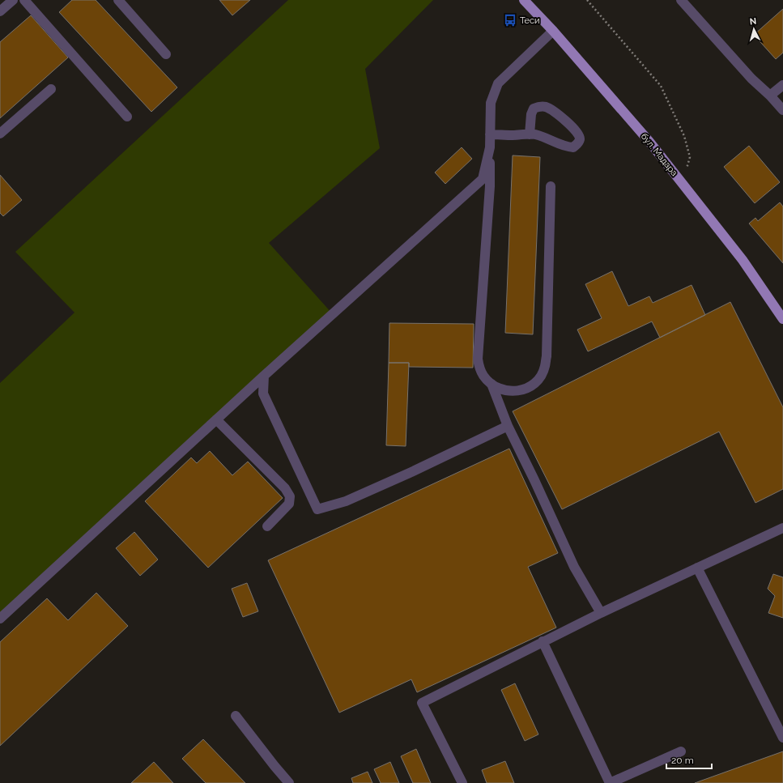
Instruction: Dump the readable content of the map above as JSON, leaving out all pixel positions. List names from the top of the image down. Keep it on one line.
{"streets":{"main road":["бул. Мадара"]},"places":{"bus stop":["Теси"]},"scale_bar":"20 m","north":"top"}
